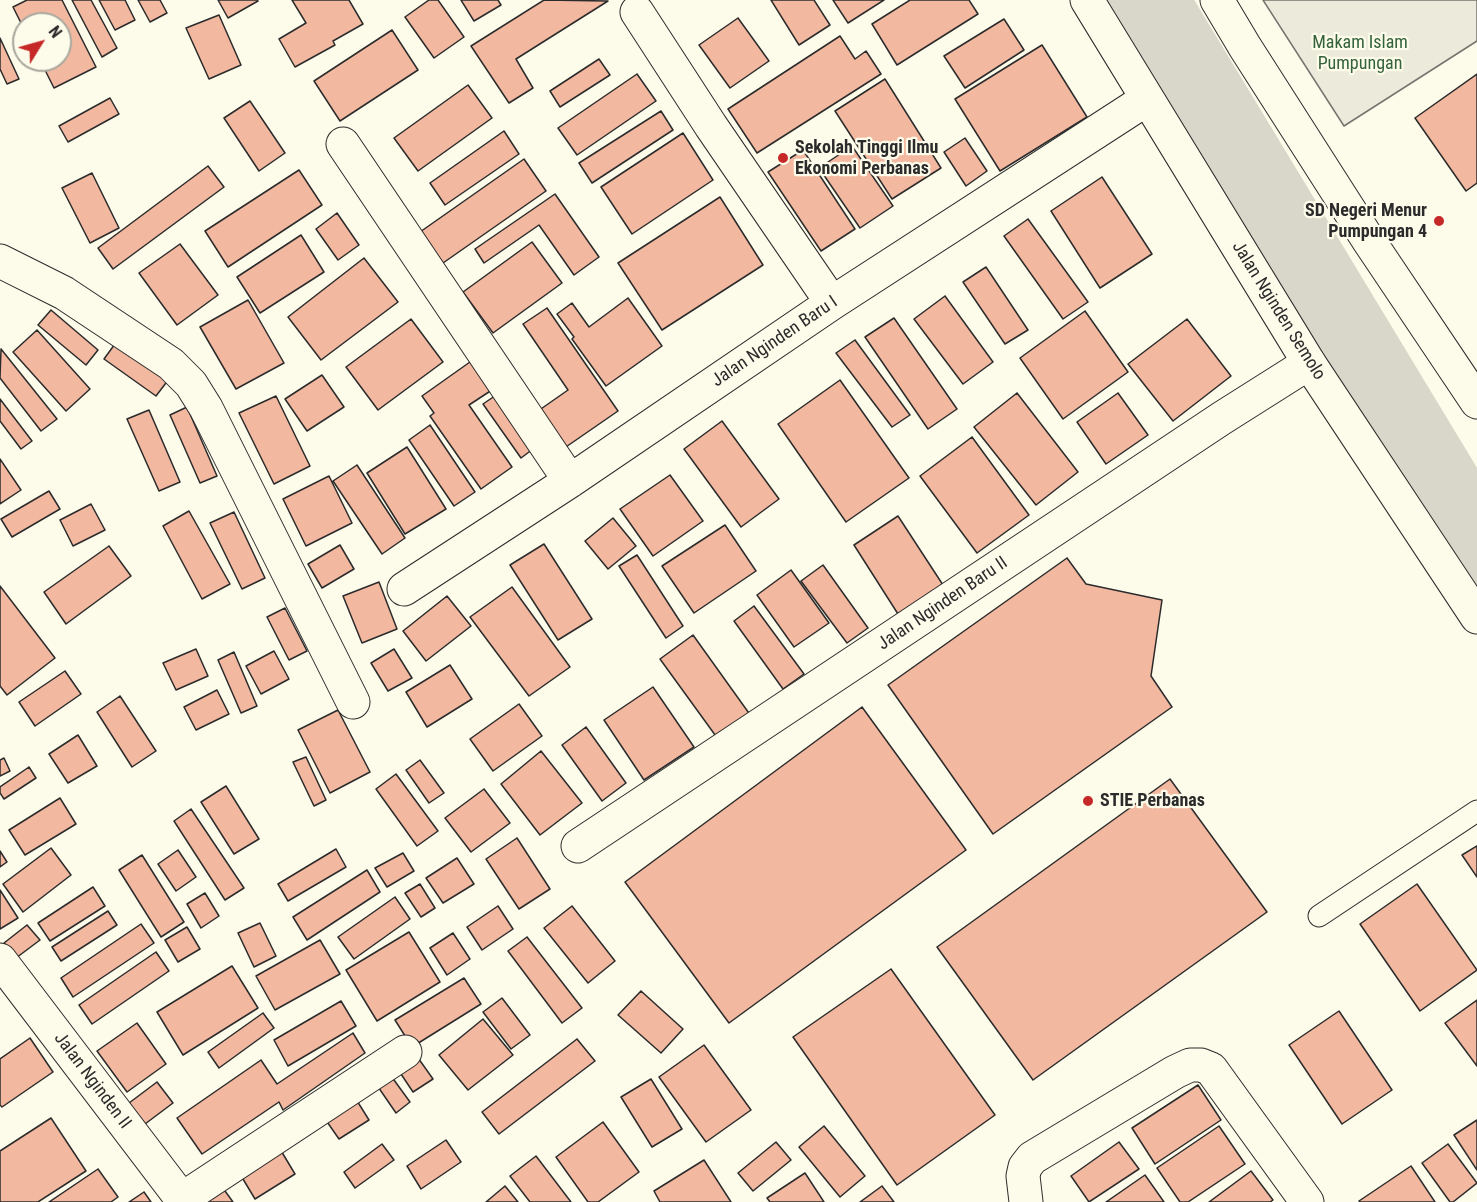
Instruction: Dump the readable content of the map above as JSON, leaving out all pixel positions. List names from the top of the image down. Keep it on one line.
{"streets":{"street":["Jalan Nginden Semolo","Jalan Nginden Baru I","Jalan Nginden Baru II","Jalan Nginden II"]},"crossings":[["Jalan Nginden Semolo","Jalan Nginden Baru I"],["Jalan Nginden Semolo","Jalan Nginden Baru II"]],"parks":["Makam Islam Pumpungan"],"places":["Sekolah Tinggi Ilmu Ekonomi Perbanas","SD Negeri Menur Pumpungan 4","STIE Perbanas"],"north":"top right"}
